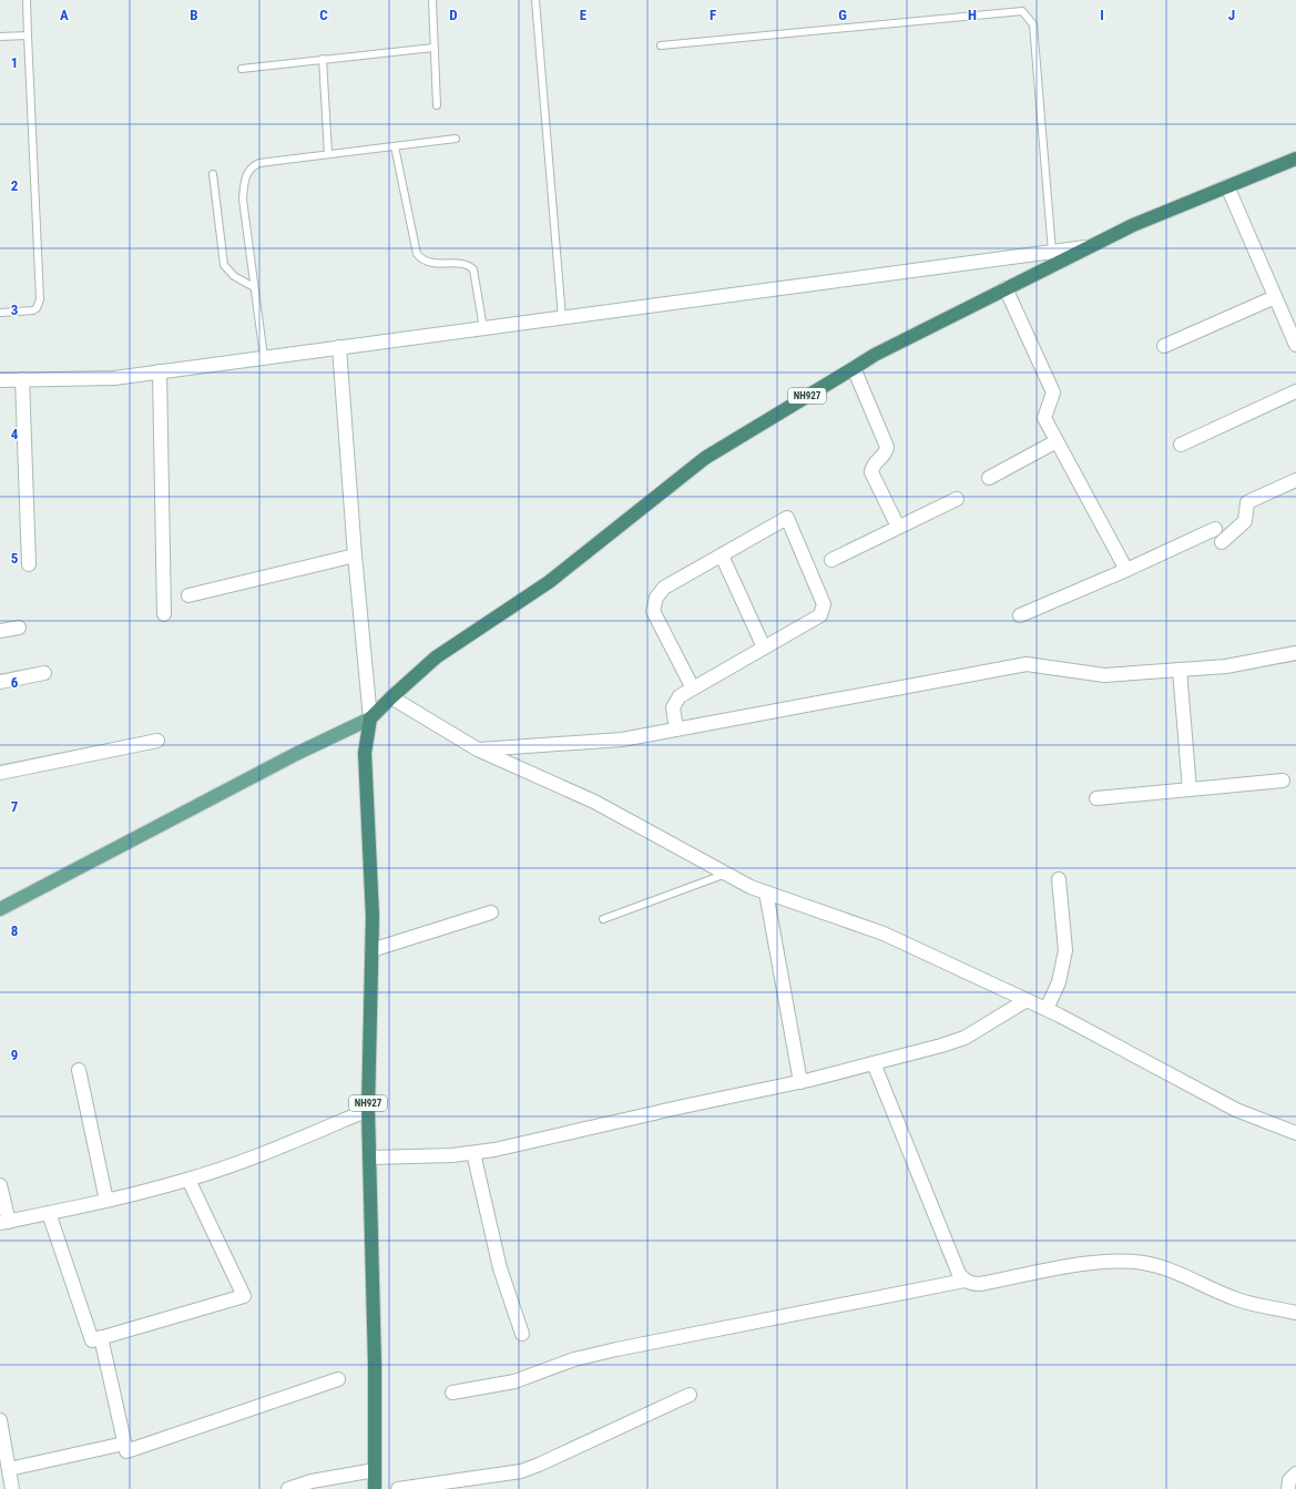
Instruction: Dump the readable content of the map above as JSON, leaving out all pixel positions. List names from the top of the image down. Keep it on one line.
{"streets":{"highway":["NH927"]},"grid":{"columns":["A","B","C","D","E","F","G","H","I","J"],"rows":["1","2","3","4","5","6","7","8","9"]}}
